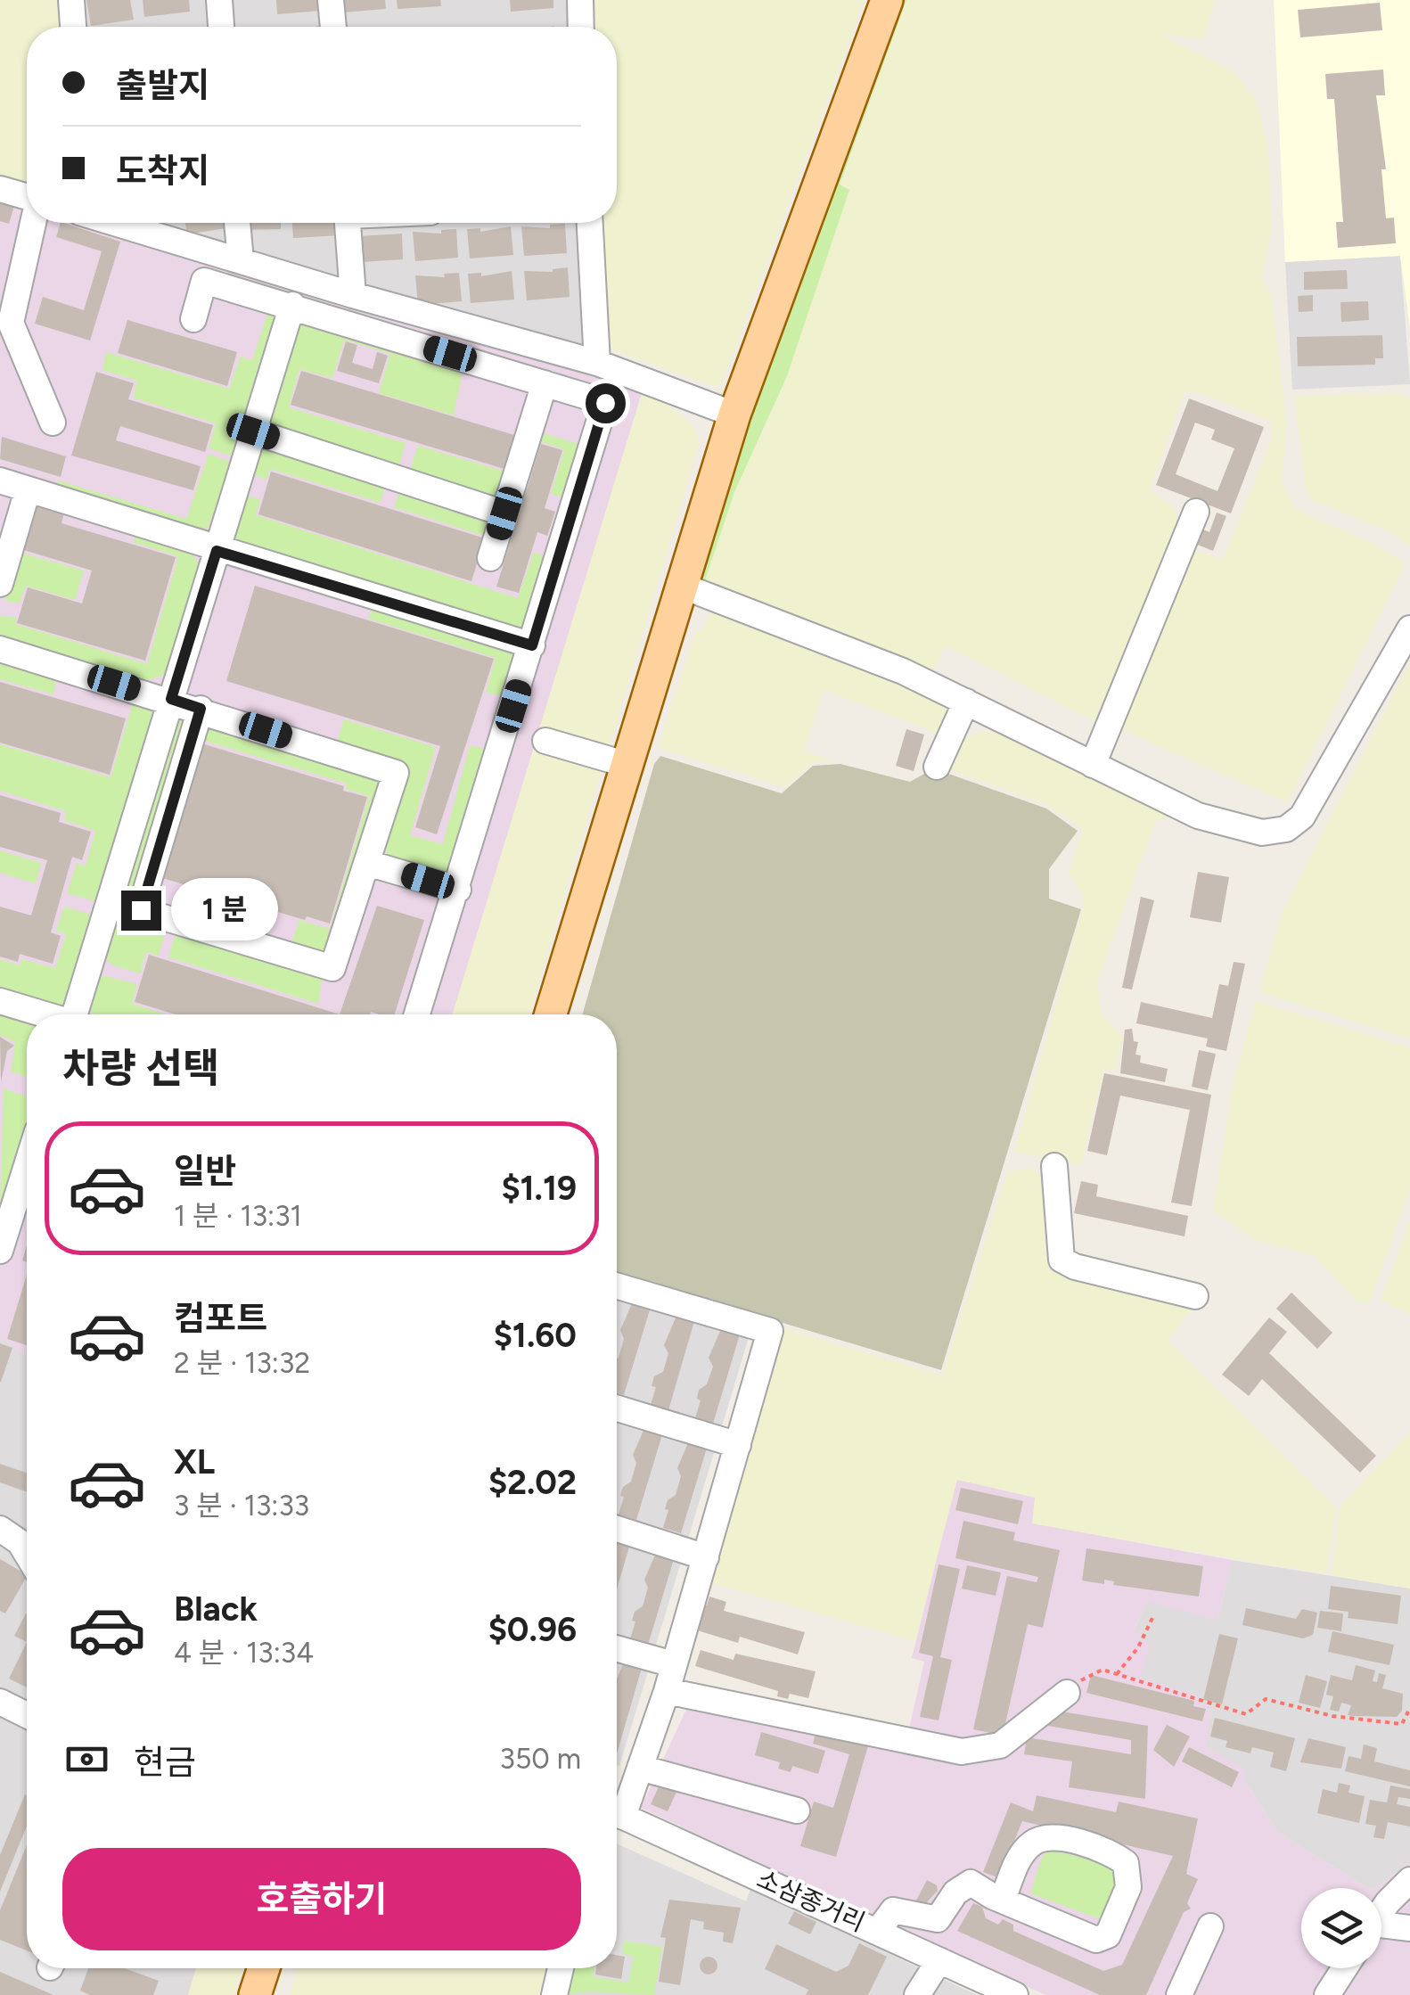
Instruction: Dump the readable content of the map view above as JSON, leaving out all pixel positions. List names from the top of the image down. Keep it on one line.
{"streets":{"street":["소삼종거리"]},"page":{"banner":["출발지","도착지"],"bubble":"1 분","heading":"차량 선택","list":[{"name":"일반","note":"1 분 · 13:31","value":"$1.19"},{"name":"컴포트","note":"2 분 · 13:32","value":"$1.60"},{"name":"XL","note":"3 분 · 13:33","value":"$2.02"},{"name":"Black","note":"4 분 · 13:34","value":"$0.96"}],"pay":["현금","350 m"],"buttons":"호출하기"}}
